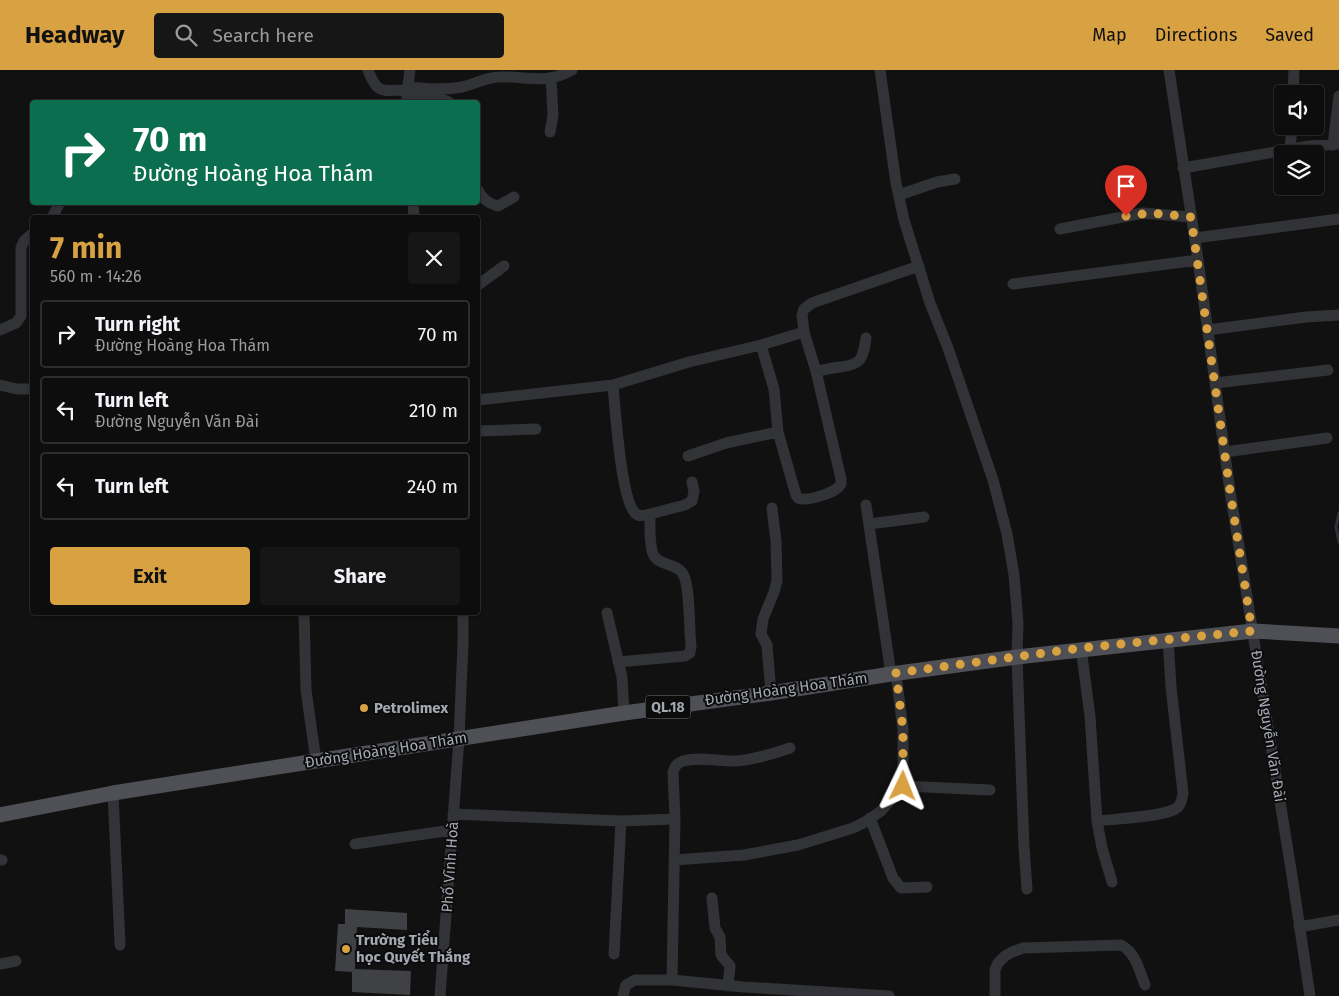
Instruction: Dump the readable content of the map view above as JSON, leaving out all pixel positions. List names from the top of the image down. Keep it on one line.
{"streets":{"main road":["Đường Hoàng Hoa Thám","QL.18"],"street":["Đường Nguyễn Văn Đài","Phố Vĩnh Hoà"]},"crossings":[["Đường Hoàng Hoa Thám","Đường Nguyễn Văn Đài"],["Đường Hoàng Hoa Thám","Phố Vĩnh Hoà"]],"places":["Petrolimex","Trường Tiểu học Quyết Thắng"],"page":{"header":"Headway","search":"Search here","nav":["Map","Directions","Saved"],"turn":["70 m","Đường Hoàng Hoa Thám"],"heading":["7 min","560 m · 14:26"],"list":[{"name":"Turn right","note":"Đường Hoàng Hoa Thám","value":"70 m"},{"name":"Turn left","note":"Đường Nguyễn Văn Đài","value":"210 m"},{"name":"Turn left","value":"240 m"}],"buttons":["Exit","Share"]}}
